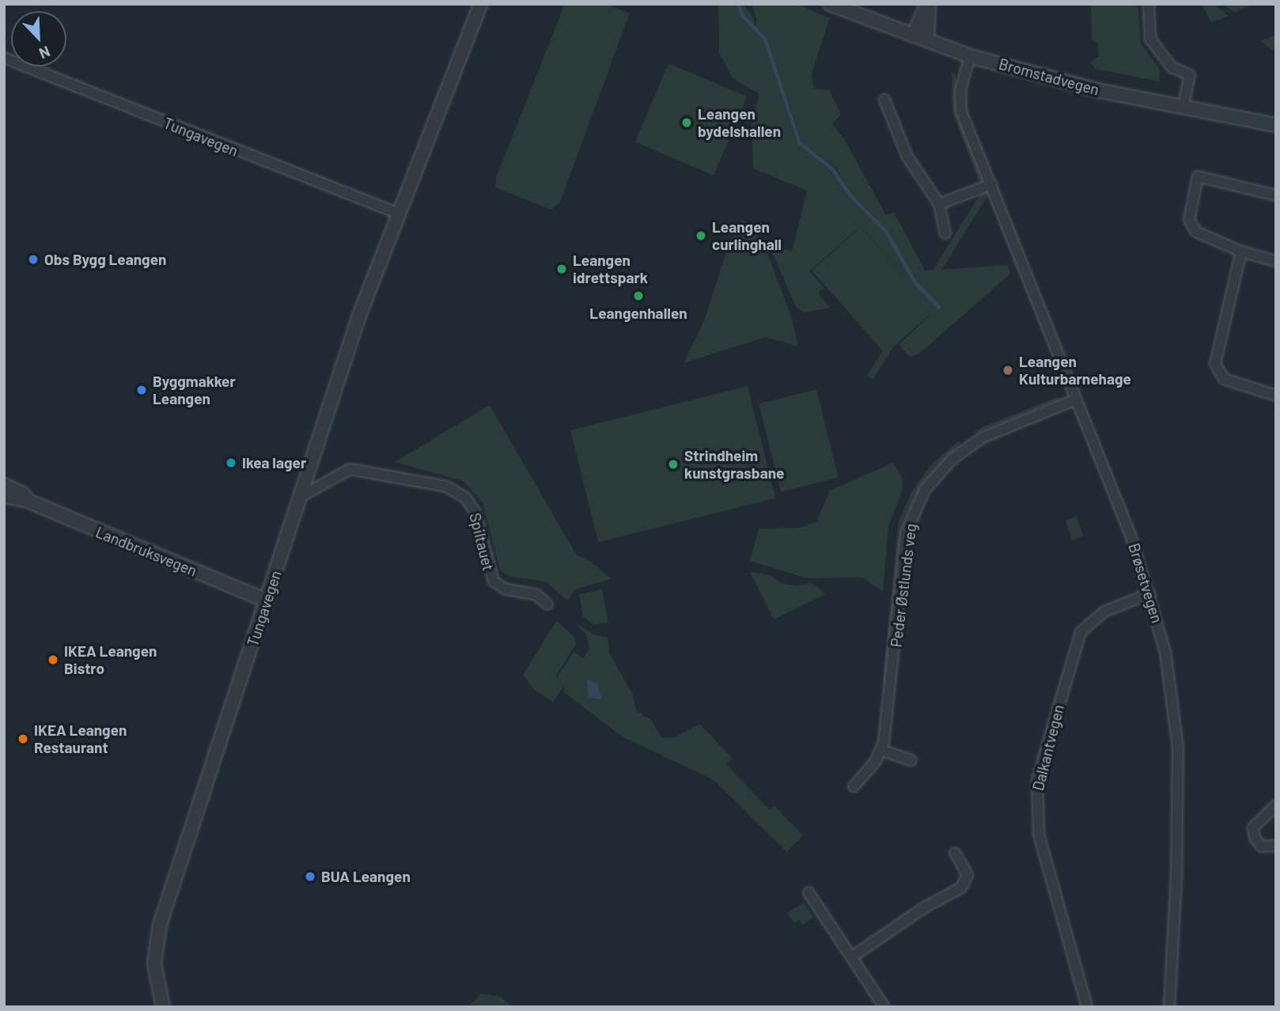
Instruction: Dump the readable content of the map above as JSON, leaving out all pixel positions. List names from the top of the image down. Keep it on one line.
{"streets":{"street":["Bromstadvegen","Tungavegen","Spiltauet","Landbruksvegen","Brøsetvegen","Peder Østlunds veg","Dalkantvegen"]},"crossings":[["Bromstadvegen","Brøsetvegen"],["Tungavegen","Spiltauet"],["Tungavegen","Landbruksvegen"],["Brøsetvegen","Peder Østlunds veg"],["Brøsetvegen","Dalkantvegen"]],"places":["Leangen bydelshallen","Leangen curlinghall","Obs Bygg Leangen","Leangen idrettspark","Leangenhallen","Leangen Kulturbarnehage","Byggmakker Leangen","Ikea lager","Strindheim kunstgrasbane","IKEA Leangen Bistro","IKEA Leangen Restaurant","BUA Leangen"],"north":"bottom right"}
